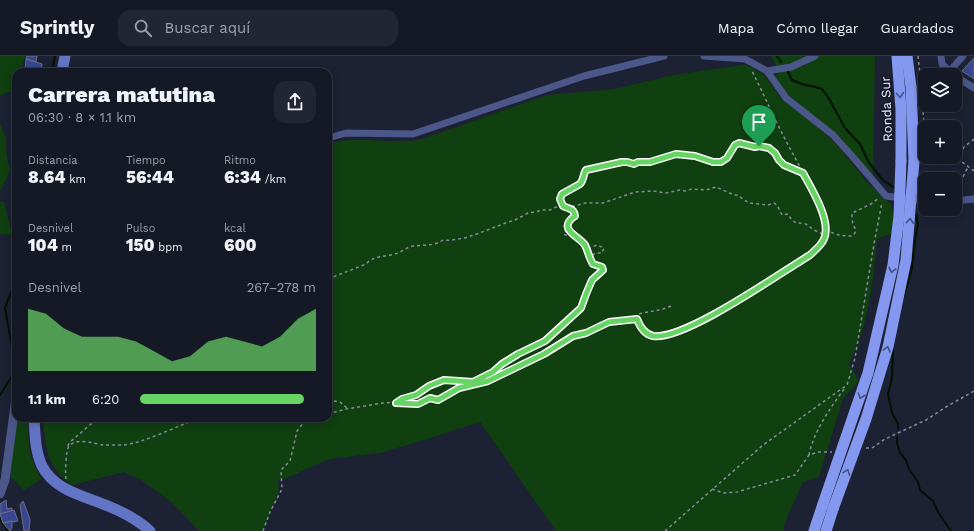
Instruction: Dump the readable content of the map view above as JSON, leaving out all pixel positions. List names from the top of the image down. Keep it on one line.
{"streets":{"highway":["Ronda Sur"]},"page":{"header":"Sprintly","search":"Buscar aquí","nav":["Mapa","Cómo llegar","Guardados"],"map_buttons":["+","−"],"heading":["Carrera matutina","06:30 · 8 × 1.1 km"],"stats":[["Distancia","8.64 km"],["Tiempo","56:44"],["Ritmo","6:34 /km"],["Desnivel","104 m"],["Pulso","150 bpm"],["kcal","600"]],"chart":["Desnivel","267–278 m"],"list":[{"name":"1.1 km","note":"6:20"}]}}
